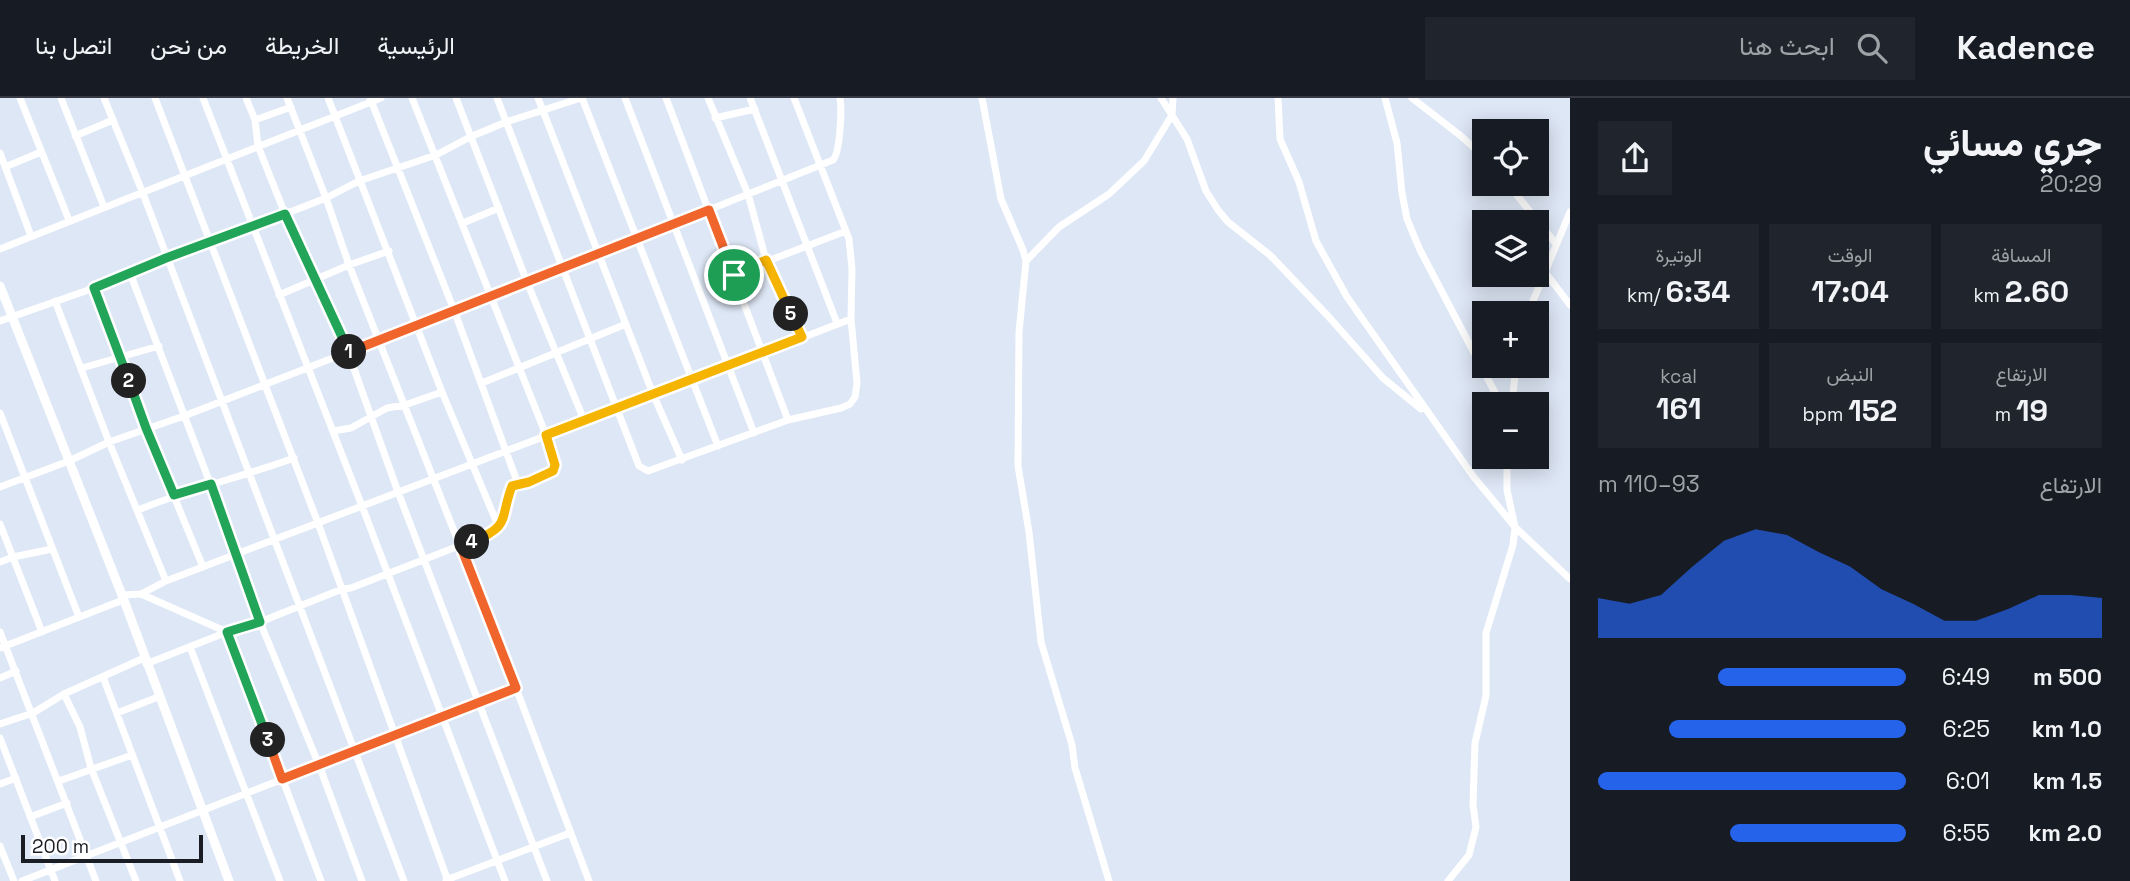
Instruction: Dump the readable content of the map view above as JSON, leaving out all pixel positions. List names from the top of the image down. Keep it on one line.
{"scale_bar":"200 m","page":{"header":"Kadence","search":"ابحث هنا","nav":["الرئيسية","الخريطة","من نحن","اتصل بنا"],"heading":["جري مسائي","20:29"],"map_buttons":["+","−"],"stats":[["المسافة","2.60 km"],["الوقت","17:04"],["الوتيرة","6:34 /km"],["الارتفاع","19 m"],["النبض","152 bpm"],["kcal","161"]],"pins":["5","1","2","4","3"],"chart":["الارتفاع","93–110 m"],"list":[{"name":"500 m","note":"6:49"},{"name":"1.0 km","note":"6:25"},{"name":"1.5 km","note":"6:01"},{"name":"2.0 km","note":"6:55"}],"scale":"200 m"}}
